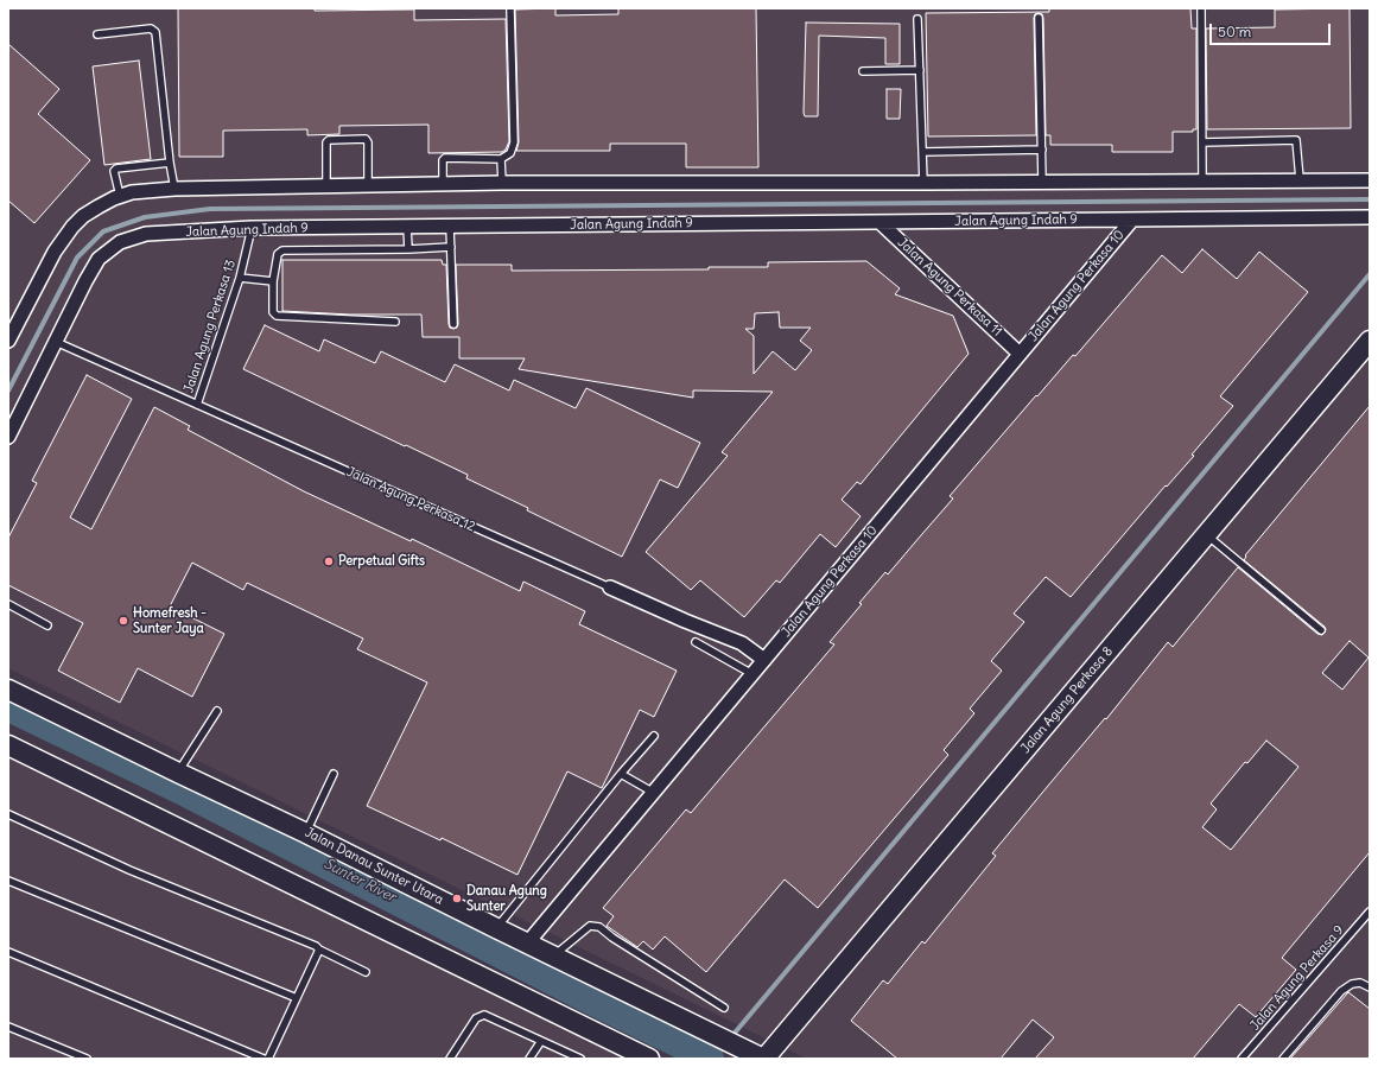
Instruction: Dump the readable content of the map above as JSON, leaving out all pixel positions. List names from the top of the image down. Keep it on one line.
{"streets":{"main road":["Jalan Agung Perkasa 8","Jalan Danau Sunter Utara"],"street":["Jalan Agung Indah 9","Jalan Agung Perkasa 10","Jalan Agung Perkasa 11","Jalan Agung Perkasa 12"],"lane":["Jalan Agung Perkasa 13","Jalan Agung Perkasa 9"]},"crossings":[["Jalan Agung Indah 9","Jalan Agung Perkasa 10"],["Jalan Agung Indah 9","Jalan Agung Perkasa 11"],["Jalan Agung Indah 9","Jalan Agung Perkasa 13"],["Jalan Agung Indah 9","Jalan Agung Perkasa 12"],["Jalan Agung Perkasa 10","Jalan Agung Perkasa 11"],["Jalan Agung Perkasa 10","Jalan Agung Perkasa 12"],["Jalan Agung Perkasa 10","Jalan Danau Sunter Utara"],["Jalan Agung Perkasa 13","Jalan Agung Perkasa 12"],["Jalan Agung Perkasa 8","Jalan Danau Sunter Utara"]],"water":["Sunter River"],"places":["Perpetual Gifts","Homefresh - Sunter Jaya","Danau Agung Sunter"],"scale_bar":"50 m"}
